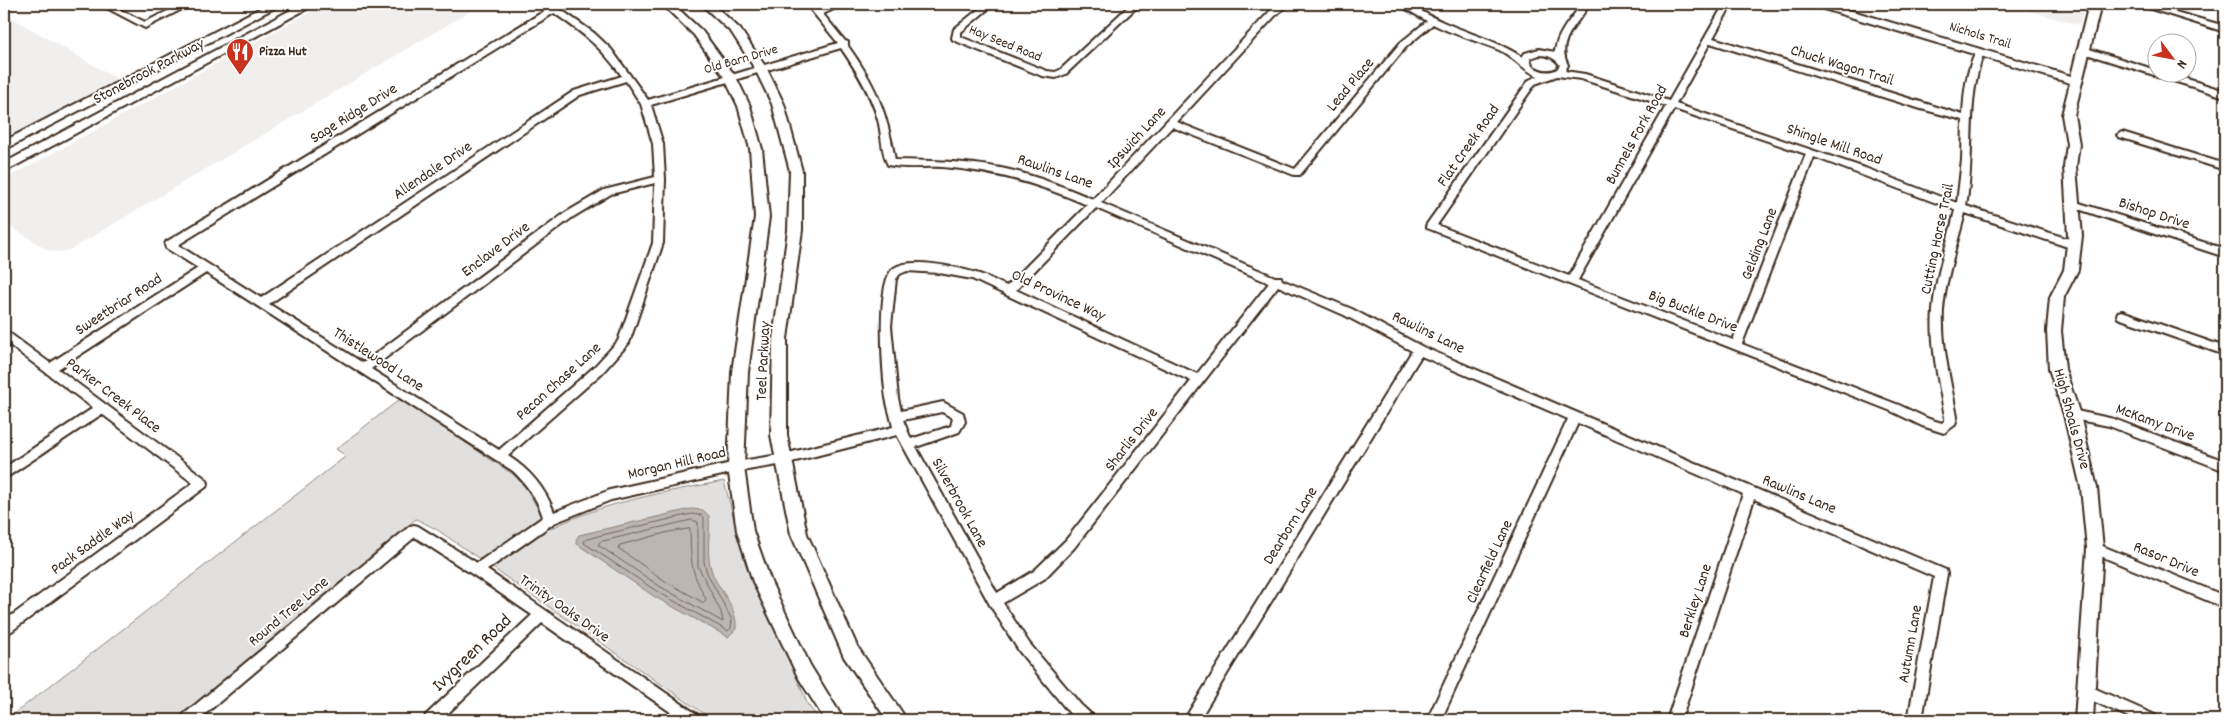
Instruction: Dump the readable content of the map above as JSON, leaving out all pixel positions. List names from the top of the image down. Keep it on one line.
{"streets":{"main road":["Nichols Trail","Stonebrook Parkway","Teel Parkway","High Shoals Drive"],"street":["Hay Seed Road","Old Barn Drive","Chuck Wagon Trail","Lead Place","Sage Ridge Drive","Bunnels Fork Road","Ipswich Lane","Shingle Mill Road","Flat Creek Road","Allendale Drive","Rawlins Lane","Bishop Drive","Cutting Horse Trail","Gelding Lane","Enclave Drive","Old Province Way","Sweetbriar Road","Big Buckle Drive","Thistlewood Lane","Pecan Chase Lane","Parker Creek Place","McKamy Drive","Sharlis Drive","Morgan Hill Road","Silverbrook Lane","Dearborn Lane","Pack Saddle Way","Rasor Drive","Clearfield Lane","Berkley Lane","Trinity Oaks Drive","Round Tree Lane","Autumn Lane","Ivygreen Road"]},"crossings":[["Nichols Trail","Cutting Horse Trail"],["Nichols Trail","High Shoals Drive"],["Old Barn Drive","Rawlins Lane"],["Old Barn Drive","Teel Parkway"],["Old Barn Drive","Pecan Chase Lane"],["Chuck Wagon Trail","Bunnels Fork Road"],["Chuck Wagon Trail","Cutting Horse Trail"],["Lead Place","Ipswich Lane"],["Sage Ridge Drive","Thistlewood Lane"],["Sage Ridge Drive","Pecan Chase Lane"],["Bunnels Fork Road","Shingle Mill Road"],["Bunnels Fork Road","Big Buckle Drive"],["Ipswich Lane","Rawlins Lane"],["Ipswich Lane","Old Province Way"],["Shingle Mill Road","Flat Creek Road"],["Shingle Mill Road","Cutting Horse Trail"],["Shingle Mill Road","Gelding Lane"],["Shingle Mill Road","High Shoals Drive"],["Flat Creek Road","Big Buckle Drive"],["Allendale Drive","Thistlewood Lane"],["Allendale Drive","Pecan Chase Lane"],["Rawlins Lane","Sharlis Drive"],["Rawlins Lane","Dearborn Lane"],["Rawlins Lane","Clearfield Lane"],["Rawlins Lane","Berkley Lane"],["Rawlins Lane","Autumn Lane"],["Bishop Drive","High Shoals Drive"],["Cutting Horse Trail","Big Buckle Drive"],["Gelding Lane","Big Buckle Drive"],["Enclave Drive","Thistlewood Lane"],["Enclave Drive","Pecan Chase Lane"],["Old Province Way","Sharlis Drive"],["Old Province Way","Silverbrook Lane"],["Sweetbriar Road","Thistlewood Lane"],["Sweetbriar Road","Parker Creek Place"],["Thistlewood Lane","Pecan Chase Lane"],["Thistlewood Lane","Morgan Hill Road"],["Teel Parkway","Morgan Hill Road"],["Parker Creek Place","Pack Saddle Way"],["High Shoals Drive","McKamy Drive"],["High Shoals Drive","Rasor Drive"],["Sharlis Drive","Silverbrook Lane"],["Morgan Hill Road","Silverbrook Lane"],["Morgan Hill Road","Trinity Oaks Drive"],["Trinity Oaks Drive","Round Tree Lane"],["Trinity Oaks Drive","Ivygreen Road"]],"places":{"restaurant":["Pizza Hut"]},"north":"bottom right"}
